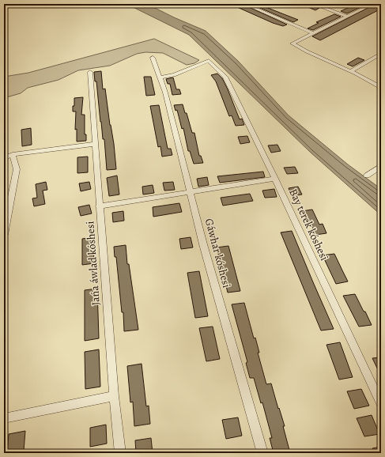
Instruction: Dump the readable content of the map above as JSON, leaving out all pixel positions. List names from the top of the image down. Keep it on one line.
{"streets":{"street":["Bay terek kóshesi","Gáwhar kóshesi","Jańa áwlad kóshesi"]},"crossings":[["Bay terek kóshesi","Gáwhar kóshesi"]]}
